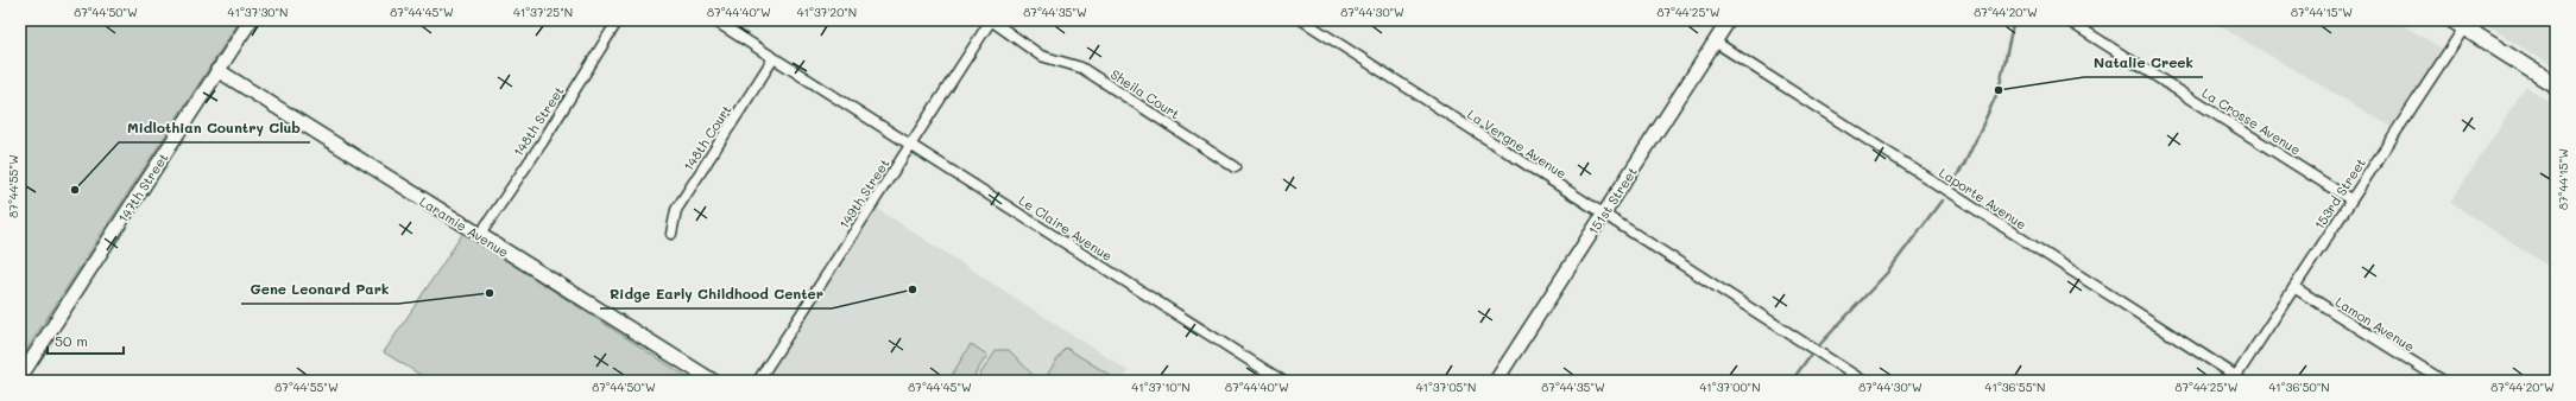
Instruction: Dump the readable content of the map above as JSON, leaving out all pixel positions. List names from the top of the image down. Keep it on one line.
{"streets":{"street":["Sheila Court","148th Street","La Crosse Avenue","148th Court","La Vergne Avenue","147th Street","149th Street","153rd Street","Laporte Avenue","151st Street","Laramie Avenue","Le Claire Avenue","Lamon Avenue"]},"crossings":[["Sheila Court","149th Street"],["148th Street","Laramie Avenue"],["La Crosse Avenue","153rd Street"],["148th Court","Le Claire Avenue"],["La Vergne Avenue","151st Street"],["147th Street","Laramie Avenue"],["149th Street","Le Claire Avenue"],["153rd Street","Laporte Avenue"],["153rd Street","Lamon Avenue"],["Laporte Avenue","151st Street"]],"places":["Natalie Creek","Midlothian Country Club","Ridge Early Childhood Center","Gene Leonard Park"],"scale_bar":"50 m","coordinates":["87°44'50\"W","41°37'30\"N","87°44'45\"W","41°37'25\"N","87°44'40\"W","41°37'20\"N","87°44'35\"W","87°44'30\"W","87°44'25\"W","87°44'20\"W","87°44'15\"W","87°44'55\"W","41°37'10\"N","41°37'05\"N","41°37'00\"N","41°36'55\"N","41°36'50\"N"]}
